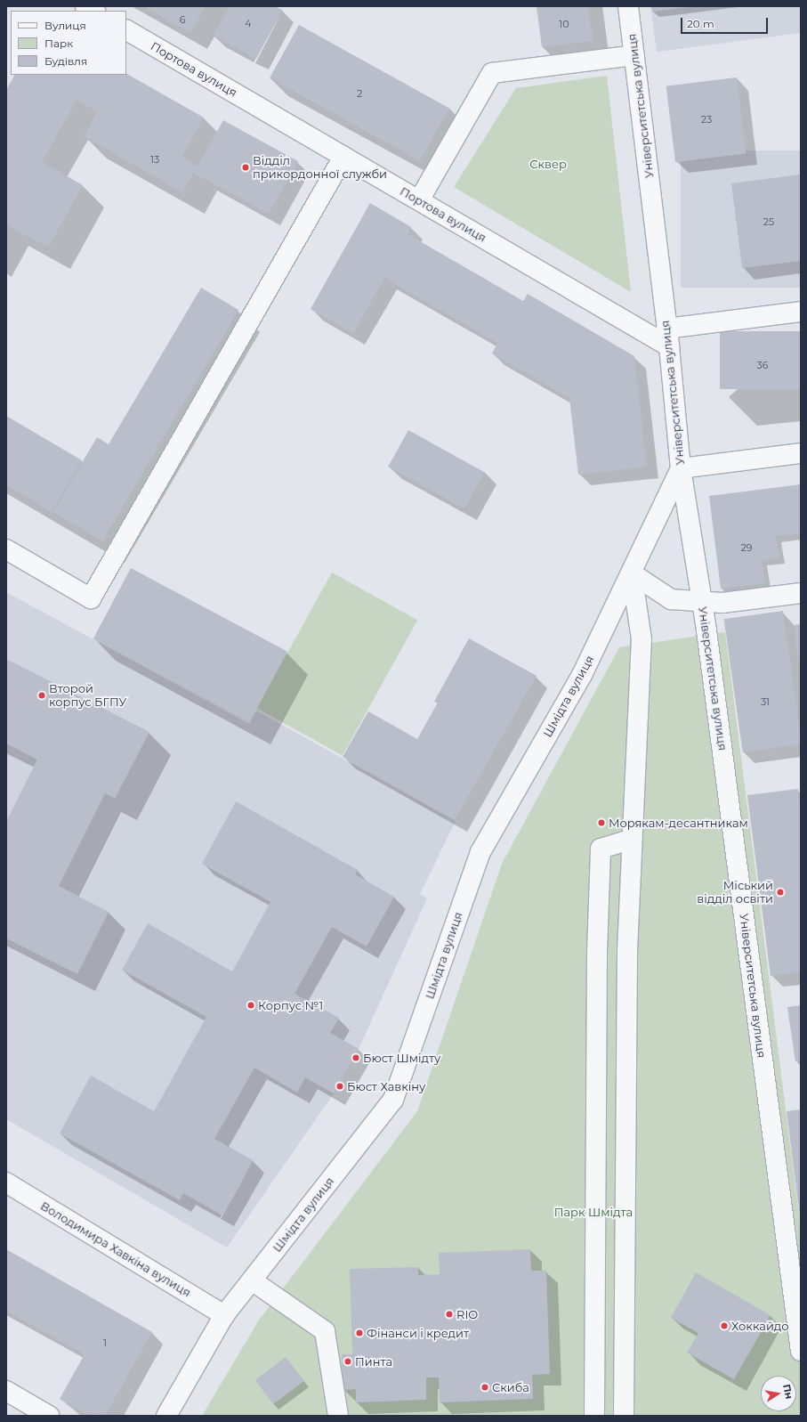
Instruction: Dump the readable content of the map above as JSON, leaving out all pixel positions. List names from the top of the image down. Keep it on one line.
{"streets":{"street":["Портова вулиця","Університетська вулиця","Шмідта вулиця","Володимира Хавкіна вулиця"]},"crossings":[["Портова вулиця","Університетська вулиця"],["Університетська вулиця","Шмідта вулиця"],["Шмідта вулиця","Володимира Хавкіна вулиця"]],"parks":["Сквер","Парк Шмідта"],"places":["Відділ прикордонної служби","Второй корпус БГПУ","Морякам-десантникам","Міський відділ освіти","Корпус №1","Бюст Шмідту","Бюст Хавкіну","RIO","Хоккайдо","Фінанси і кредит","Пинта","Скиба"],"house_numbers":["6","4","10","2","23","13","25","36","29","31","1"],"legend":["Вулиця","Парк","Будівля"],"scale_bar":"20 m","north":"right"}
